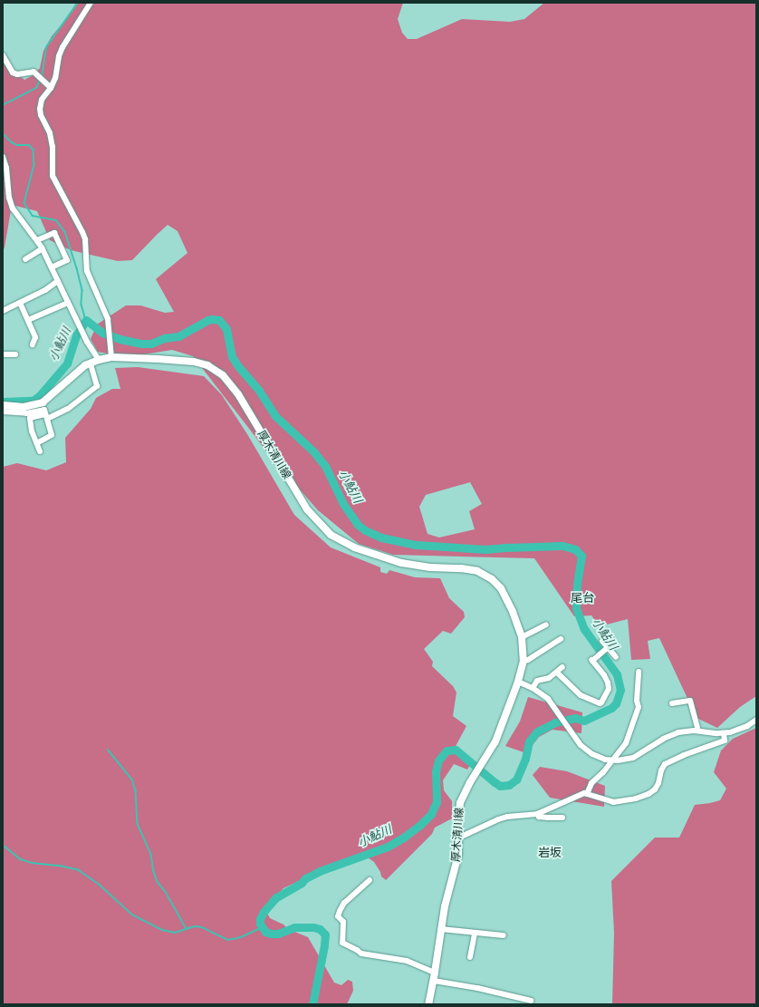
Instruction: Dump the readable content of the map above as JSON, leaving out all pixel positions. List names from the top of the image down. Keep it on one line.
{"streets":{"main road":["厚木清川線"]},"districts":["尾台","岩坂"],"water":["小鮎川"]}
